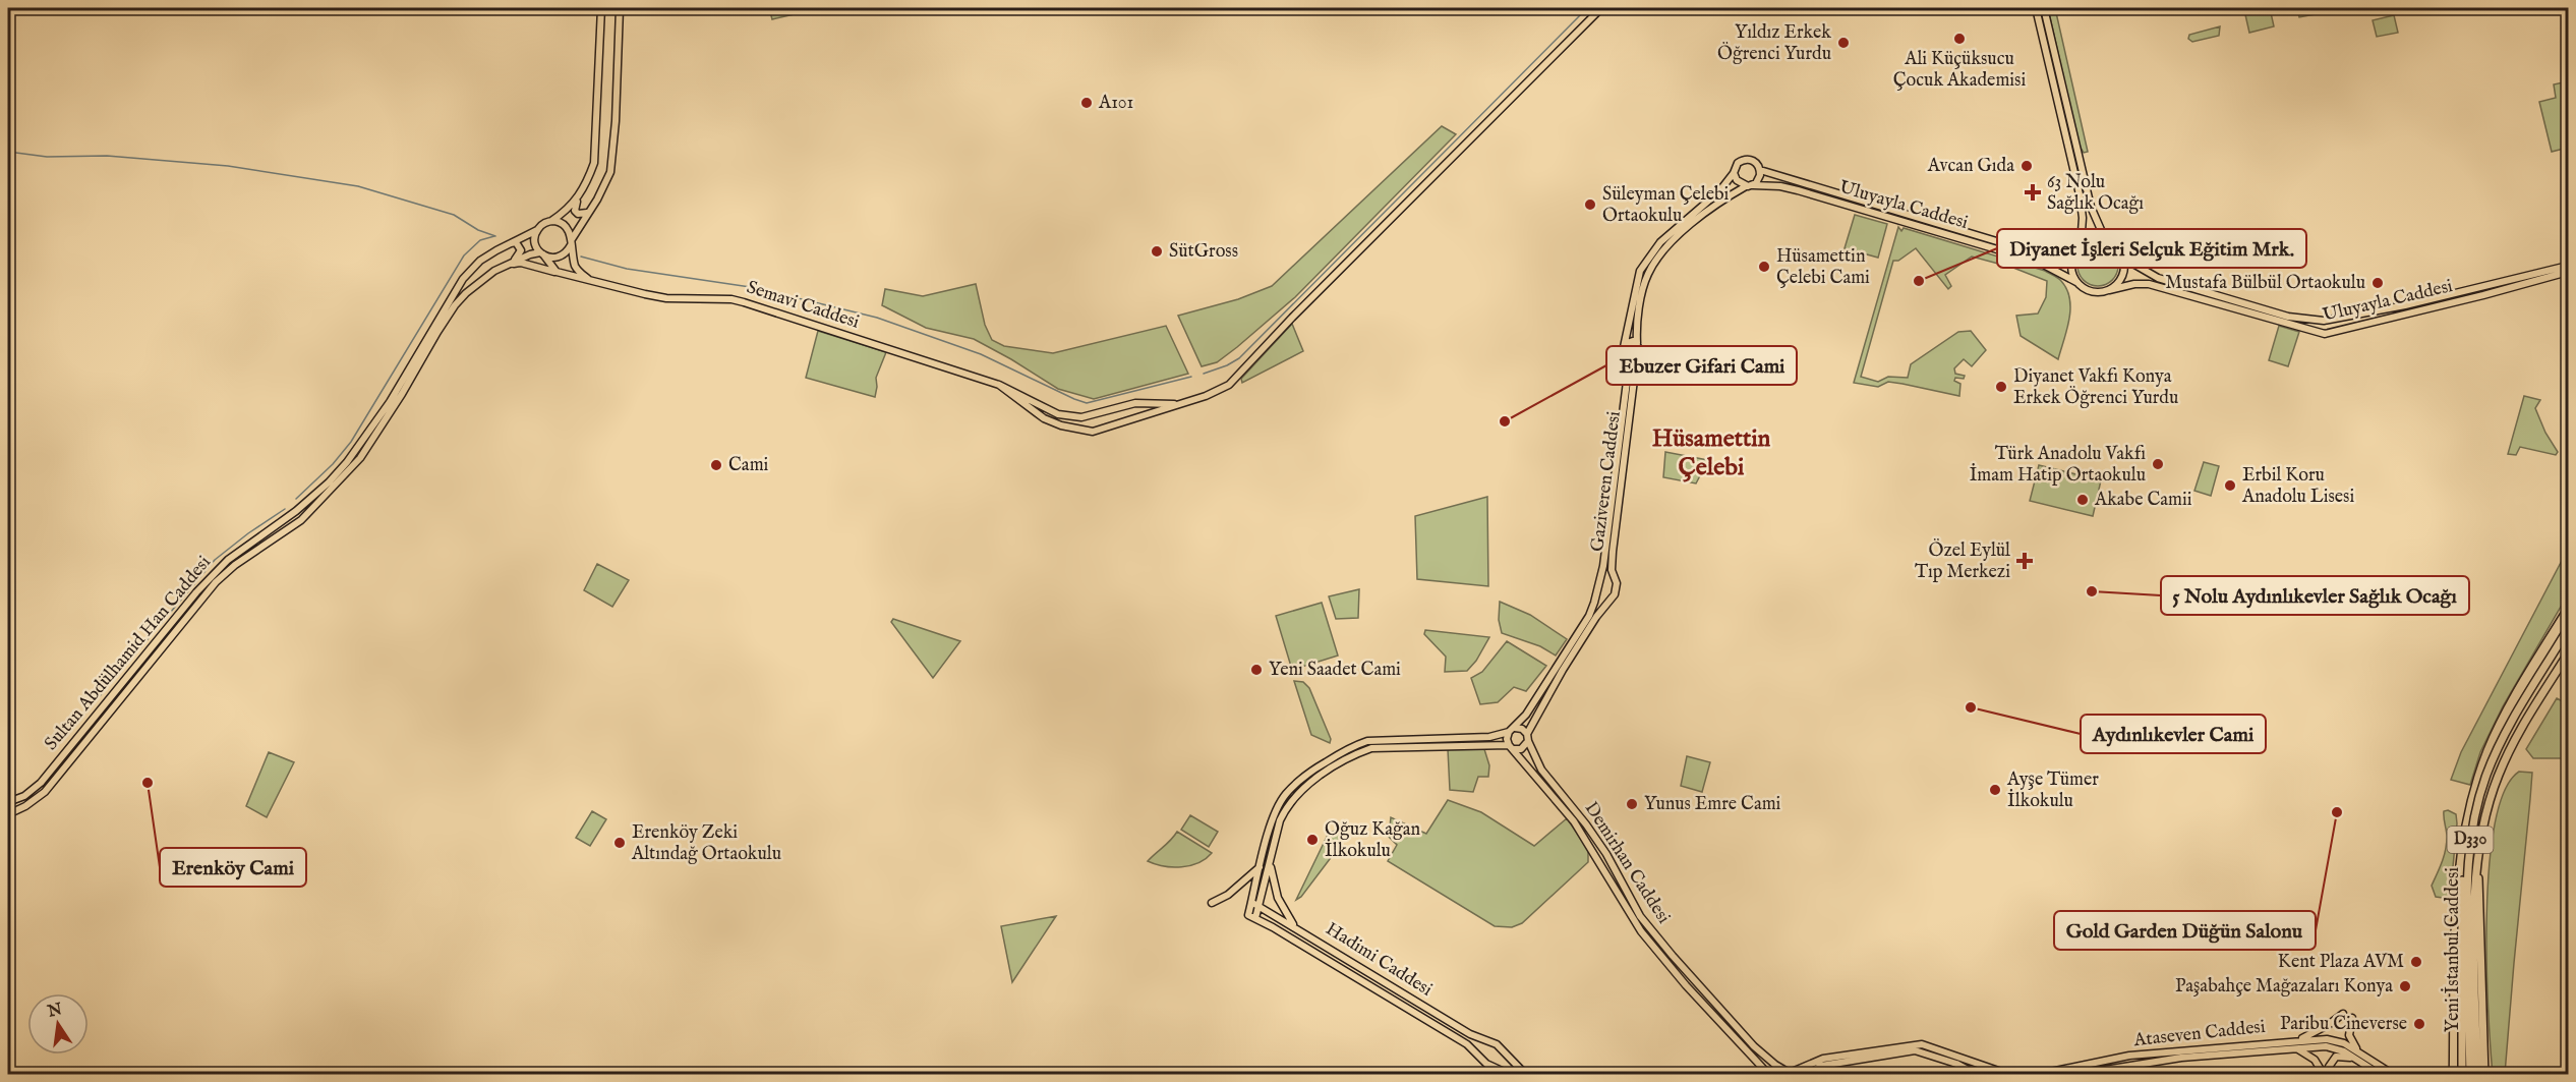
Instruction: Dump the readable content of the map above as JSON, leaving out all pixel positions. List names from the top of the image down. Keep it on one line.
{"streets":{"highway":["D330","Yeni İstanbul Caddesi"],"main road":["Uluyayla Caddesi","Semavi Caddesi","Gaziveren Caddesi","Sultan Abdülhamid Han Caddesi","Demirhan Caddesi","Hadimi Caddesi","Ataseven Caddesi"]},"crossings":[["Uluyayla Caddesi","Gaziveren Caddesi"],["Semavi Caddesi","Sultan Abdülhamid Han Caddesi"],["Gaziveren Caddesi","Demirhan Caddesi"]],"districts":["Hüsamettin Çelebi"],"places":{"other":["Ali Küçüksucu Çocuk Akademisi","Yıldız Erkek Öğrenci Yurdu","A101","Avcan Gıda","Süleyman Çelebi Ortaokulu","SütGross","Hüsamettin Çelebi Cami","Diyanet İşleri Selçuk Eğitim Mrk.","Mustafa Bülbül Ortaokulu","Diyanet Vakfı Konya Erkek Öğrenci Yurdu","Ebuzer Gifari Cami","Türk Anadolu Vakfı İmam Hatip Ortaokulu","Cami","Erbil Koru Anadolu Lisesi","Akabe Camii","5 Nolu Aydınlıkevler Sağlık Ocağı","Yeni Saadet Cami","Aydınlıkevler Cami","Erenköy Cami","Ayşe Tümer İlkokulu","Yunus Emre Cami","Gold Garden Düğün Salonu","Oğuz Kağan İlkokulu","Erenköy Zeki Altındağ Ortaokulu","Kent Plaza AVM","Paşabahçe Mağazaları Konya","Paribu Cineverse"],"health":["63 Nolu Sağlık Ocağı","Özel Eylül Tıp Merkezi"]},"north":"top"}
